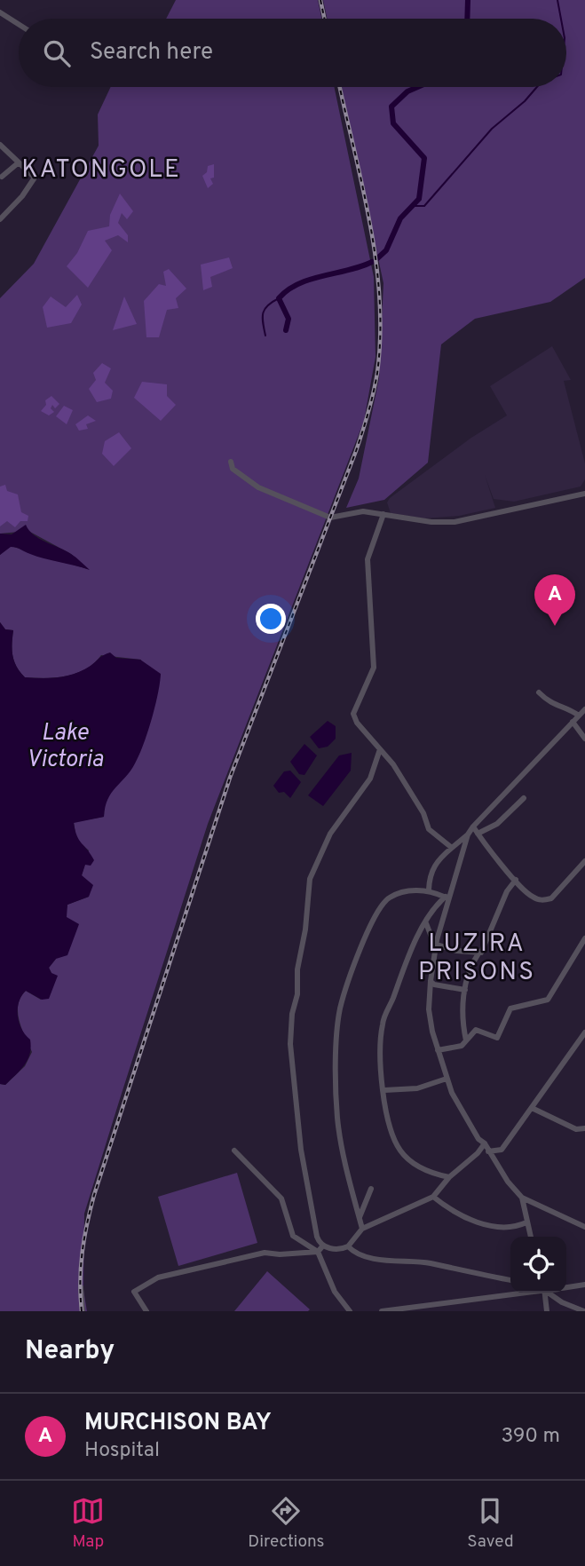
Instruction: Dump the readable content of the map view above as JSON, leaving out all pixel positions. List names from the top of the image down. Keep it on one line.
{"districts":["KATONGOLE","LUZIRA PRISONS"],"water":["Lake Victoria"],"page":{"search":"Search here","pins":"A","heading":"Nearby","list":[{"mark":"A","name":"MURCHISON BAY","note":"Hospital","value":"390 m"}],"nav":["Map","Directions","Saved"]}}
